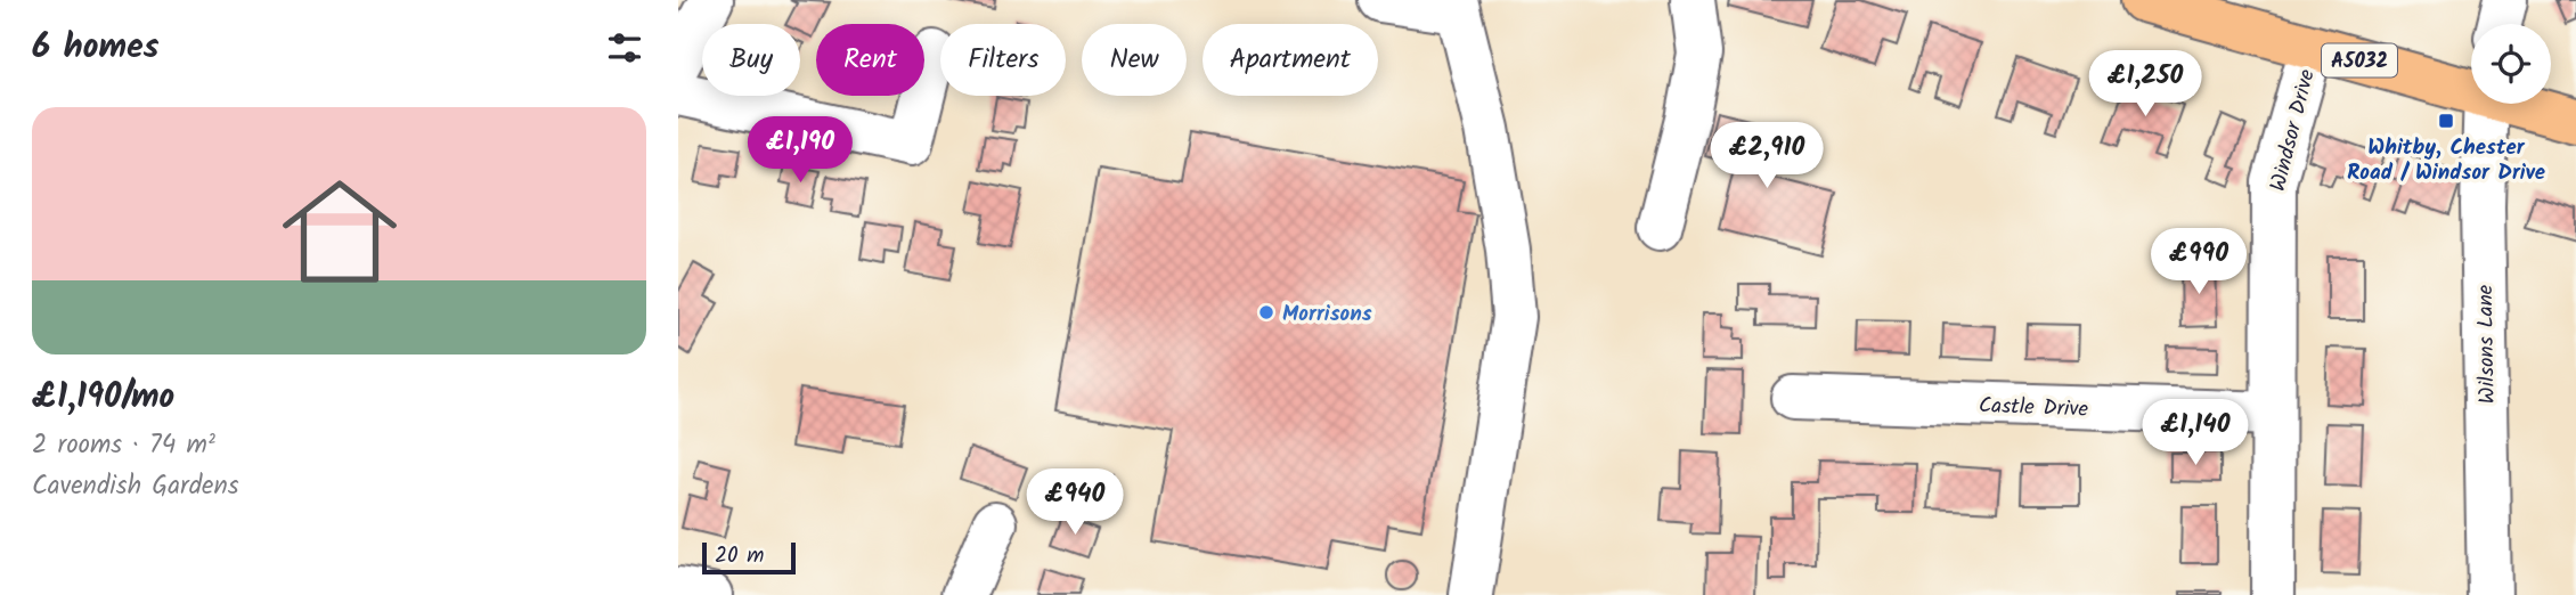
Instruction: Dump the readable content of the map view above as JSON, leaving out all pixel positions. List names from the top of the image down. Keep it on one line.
{"streets":{"main road":["A5032"],"street":["Windsor Drive","Wilsons Lane","Castle Drive"]},"crossings":[["A5032","Windsor Drive"],["Windsor Drive","Castle Drive"]],"places":{"transit":["Whitby, Chester Road / Windsor Drive"],"other":["Morrisons"]},"scale_bar":"20 m","page":{"heading":"6 homes","chip":["Buy","Rent","Filters","New","Apartment"],"price":["£1,250","£1,190","£2,910","£990","£1,140","£940"],"list":[{"name":"£1,190/mo","note":"2 rooms · 74 m² · Cavendish Gardens"}],"scale":"20 m"}}
